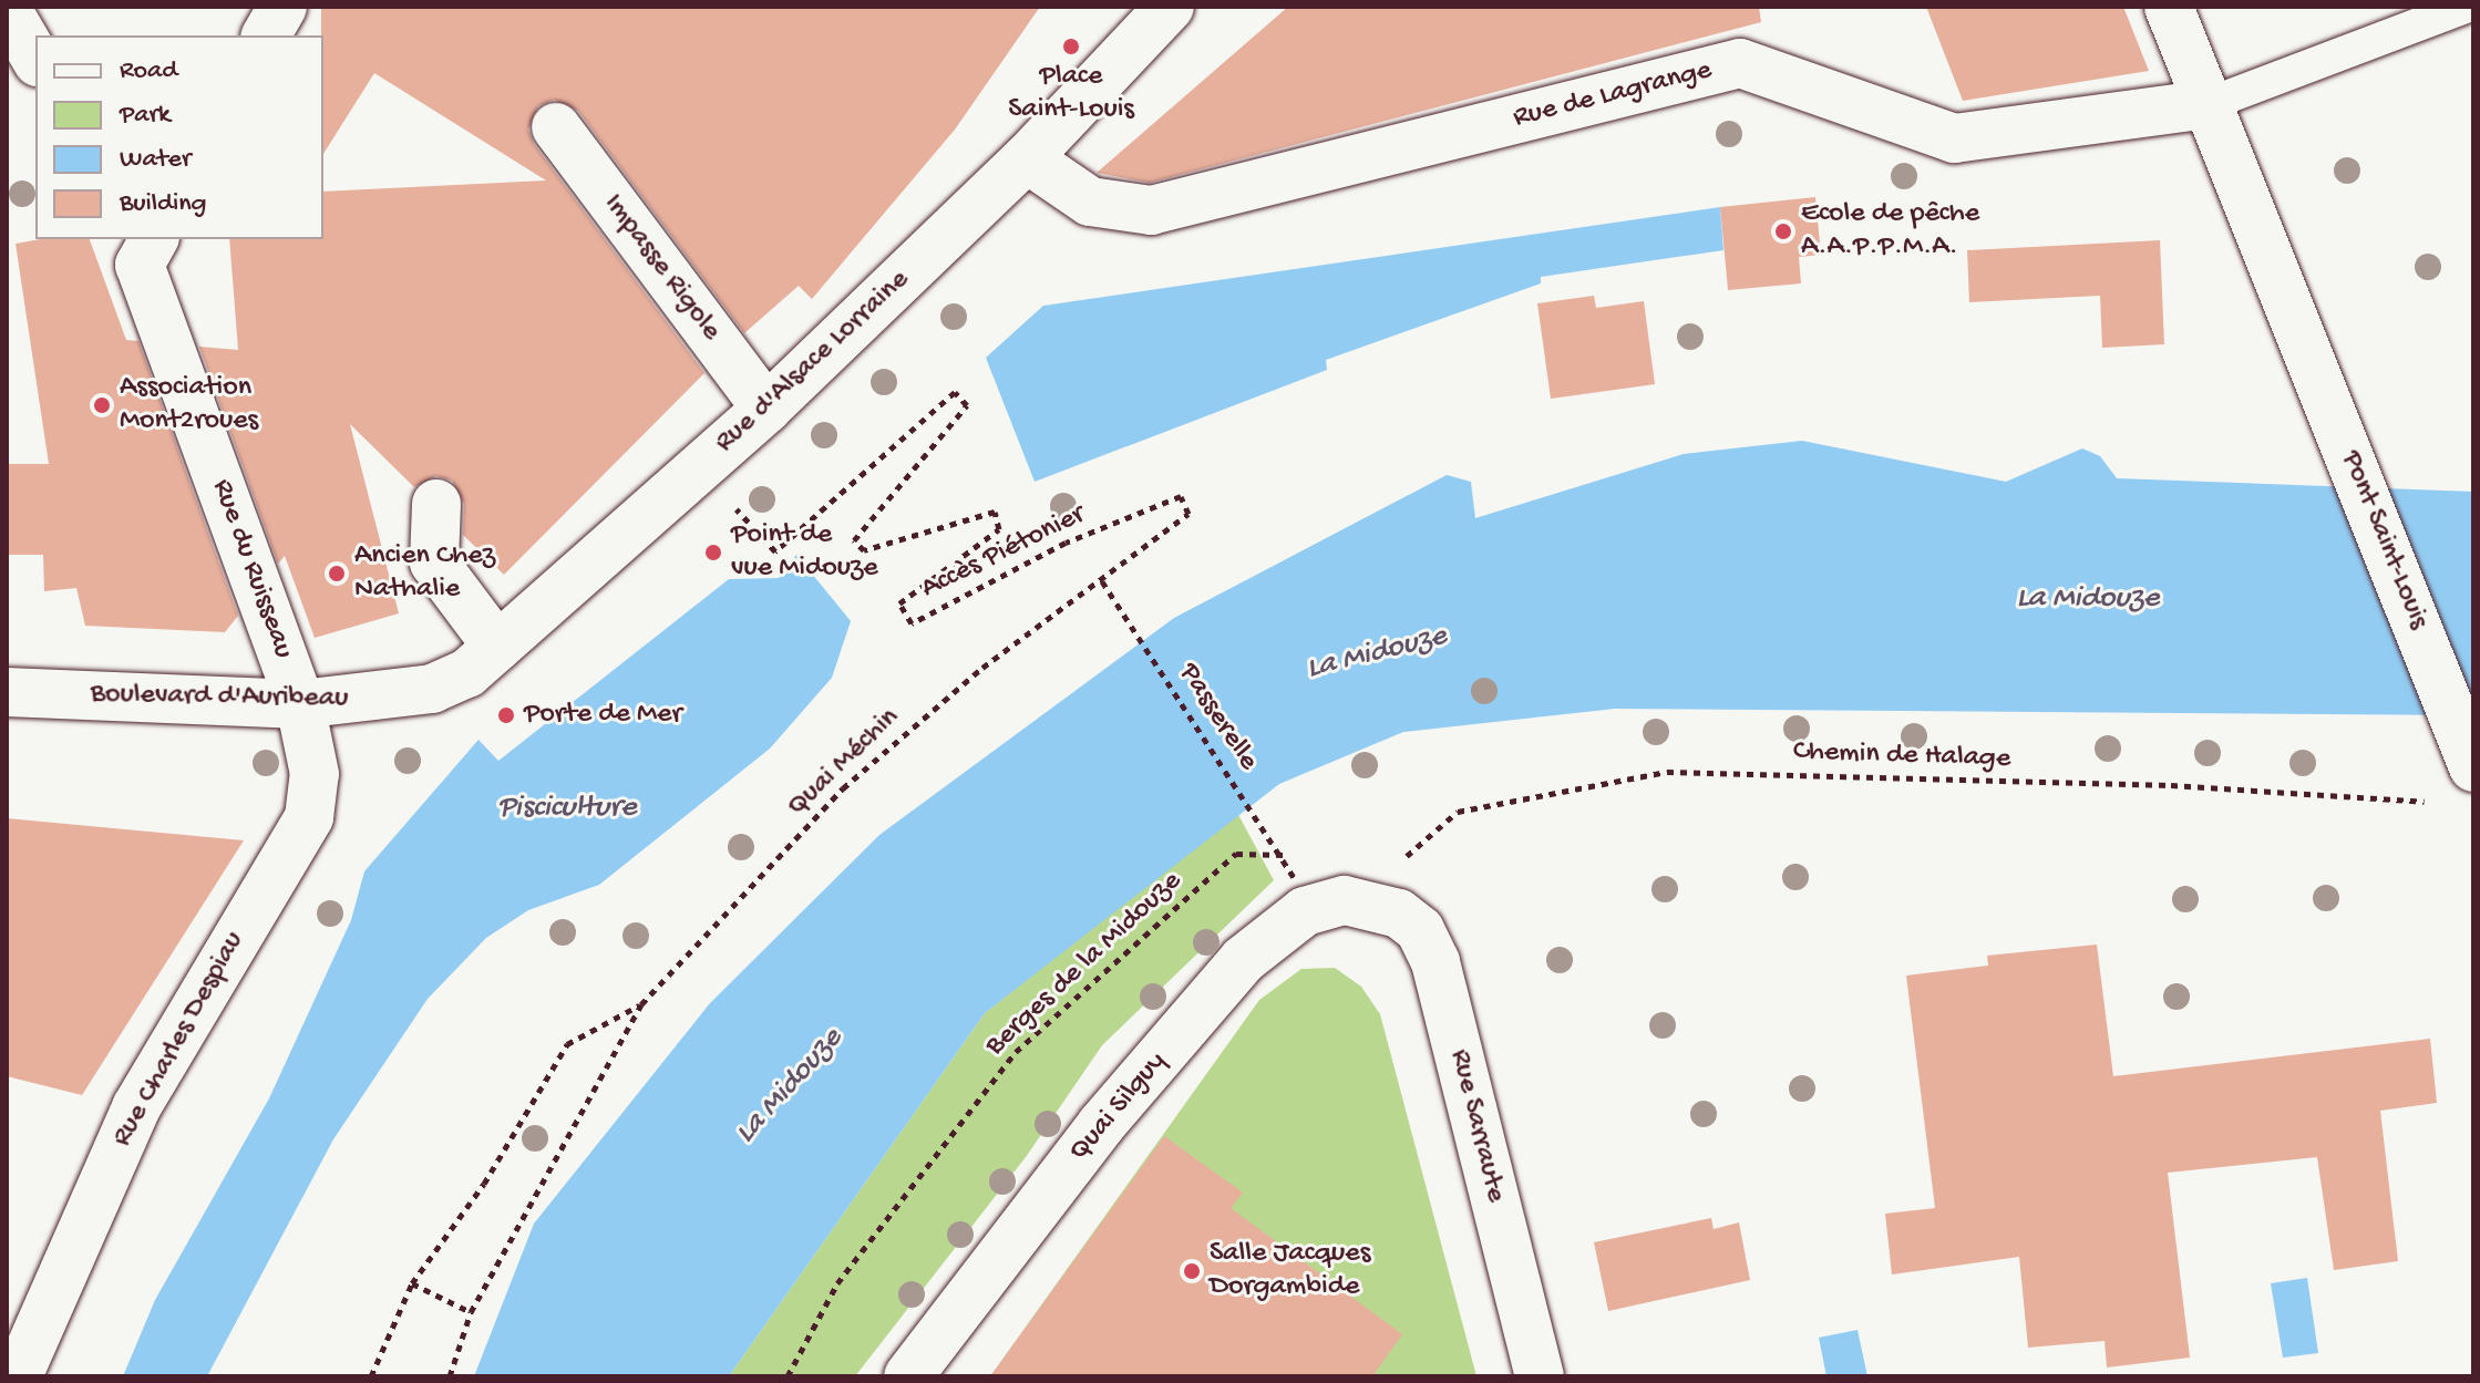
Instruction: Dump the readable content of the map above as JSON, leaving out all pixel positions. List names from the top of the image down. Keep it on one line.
{"streets":{"street":["Rue de Lagrange","Impasse Rigole","Rue d'Alsace Lorraine","Pont Saint-Louis","Rue du Ruisseau","Boulevard d'Auribeau","Rue Charles Despiau","Quai Silguy","Rue Sarraute"],"path":["Accès Piétonier","Passerelle","Chemin de Halage","Quai Méchin","Berges de la Midouze"]},"crossings":[["Rue de Lagrange","Rue d'Alsace Lorraine"],["Rue de Lagrange","Pont Saint-Louis"],["Impasse Rigole","Rue d'Alsace Lorraine"],["Rue d'Alsace Lorraine","Boulevard d'Auribeau"],["Accès Piétonier","Passerelle"],["Accès Piétonier","Quai Méchin"],["Rue du Ruisseau","Boulevard d'Auribeau"],["Rue du Ruisseau","Rue Charles Despiau"],["Boulevard d'Auribeau","Rue Charles Despiau"],["Passerelle","Quai Méchin"],["Chemin de Halage","Quai Silguy"],["Chemin de Halage","Rue Sarraute"],["Quai Silguy","Rue Sarraute"]],"water":["La Midouze","Pisciculture"],"places":["Place Saint-Louis","Ecole de pêche A.A.P.P.M.A.","Association Mont2roues","Point de vue Midouze","Ancien Chez Nathalie","Porte de Mer","Salle Jacques Dorgambide"],"legend":["Road","Park","Water","Building"]}
